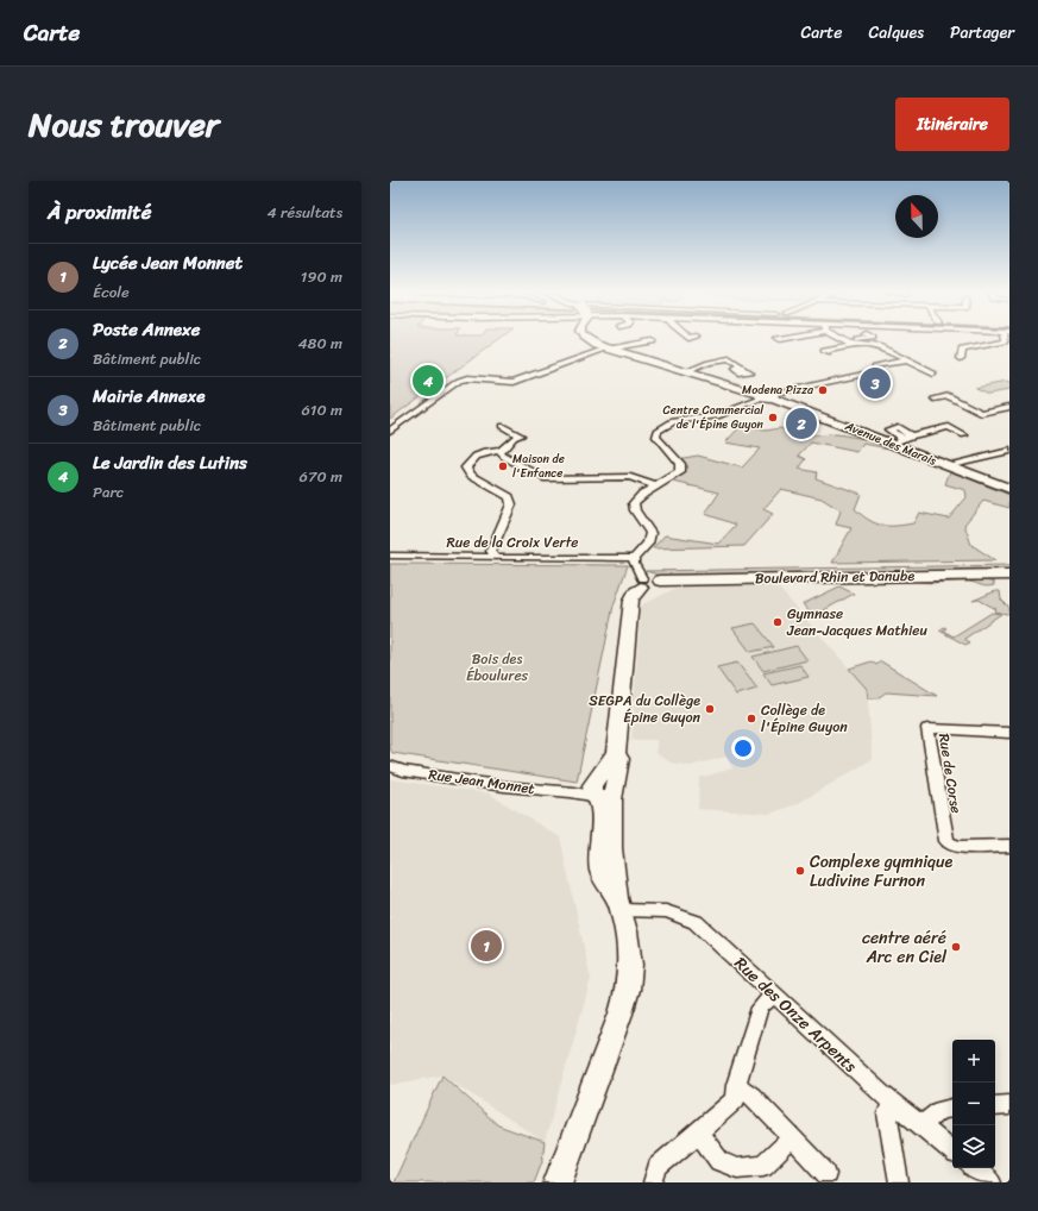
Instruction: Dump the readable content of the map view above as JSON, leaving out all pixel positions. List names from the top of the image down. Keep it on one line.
{"streets":{"street":["Avenue des Marais","Rue de la Croix Verte","Boulevard Rhin et Danube","Rue de Corse","Rue Jean Monnet","Rue des Onze Arpents"]},"parks":["Bois des Éboulures"],"places":["Modena Pizza","Centre Commercial de l'Épine Guyon","Maison de l'Enfance","Gymnase Jean-Jacques Mathieu","SEGPA du Collège Épine Guyon","Collège de l'Épine Guyon","Complexe gymnique Ludivine Furnon","centre aéré Arc en Ciel"],"north":"top","page":{"header":"Carte","nav":["Carte","Calques","Partager"],"title":"Nous trouver","buttons":"Itinéraire","heading":["À proximité","4 résultats"],"list":[{"mark":"1","name":"Lycée Jean Monnet","note":"École","value":"190 m"},{"mark":"2","name":"Poste Annexe","note":"Bâtiment public","value":"480 m"},{"mark":"3","name":"Mairie Annexe","note":"Bâtiment public","value":"610 m"},{"mark":"4","name":"Le Jardin des Lutins","note":"Parc","value":"670 m"}],"pins":["4","3","2","1"],"map_buttons":["+","−"]}}
